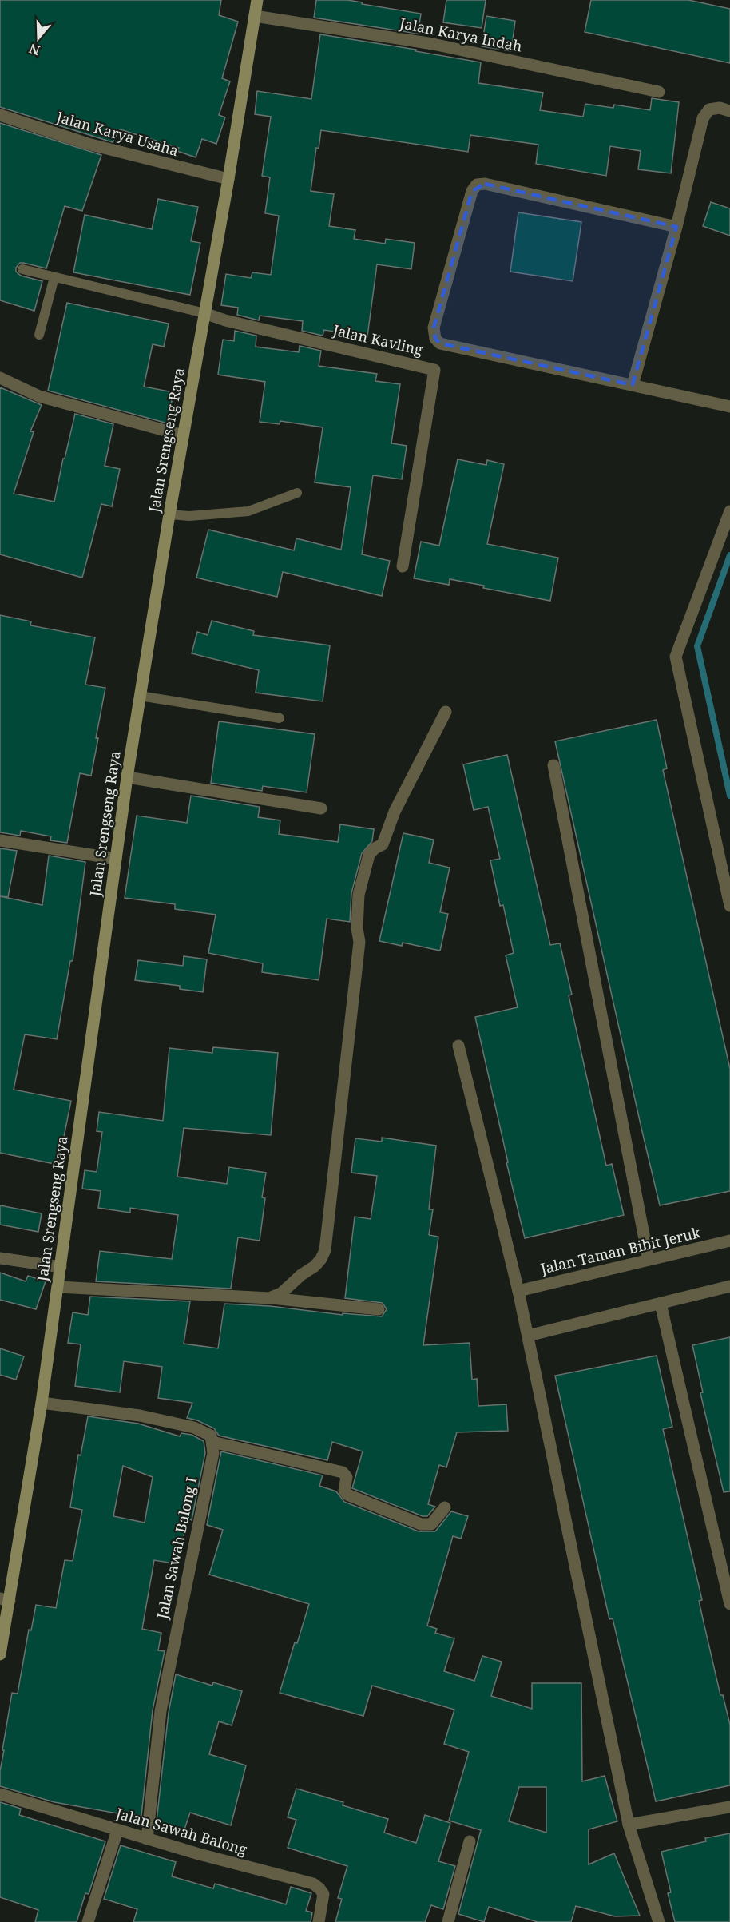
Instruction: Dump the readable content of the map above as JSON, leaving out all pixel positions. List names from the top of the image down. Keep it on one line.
{"streets":{"main road":["Jalan Srengseng Raya"],"street":["Jalan Karya Indah","Jalan Karya Usaha","Jalan Kavling","Jalan Taman Bibit Jeruk","Jalan Sawah Balong I","Jalan Sawah Balong"]},"crossings":[["Jalan Karya Indah","Jalan Srengseng Raya"],["Jalan Karya Usaha","Jalan Srengseng Raya"],["Jalan Kavling","Jalan Srengseng Raya"],["Jalan Sawah Balong I","Jalan Sawah Balong"]],"north":"bottom"}
